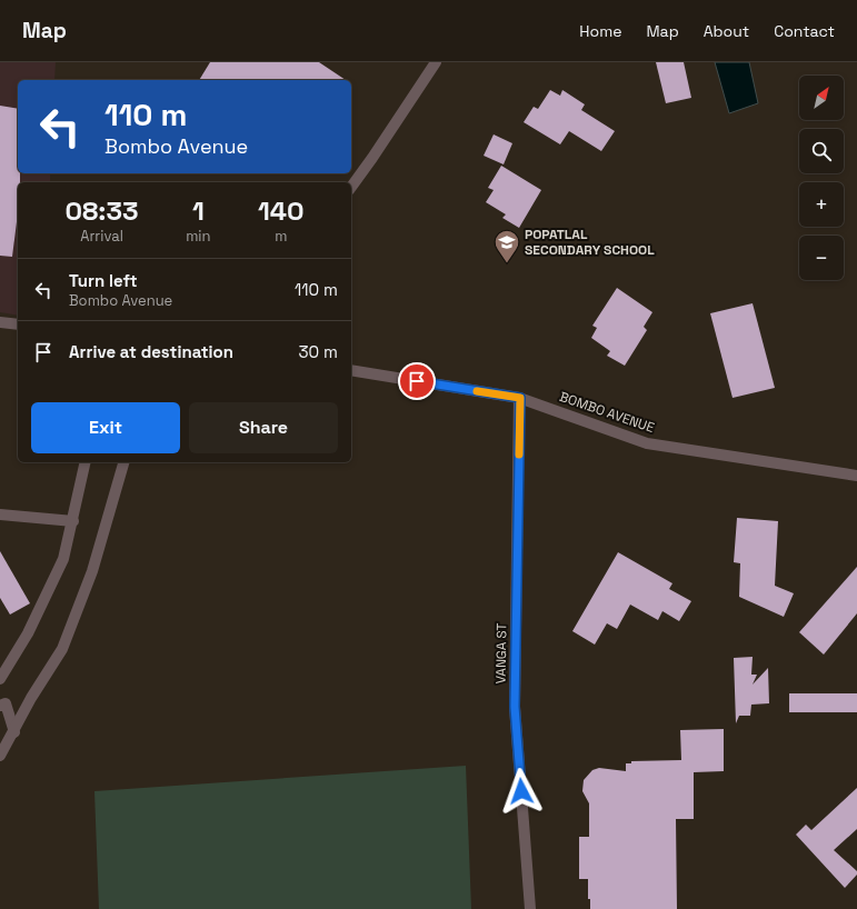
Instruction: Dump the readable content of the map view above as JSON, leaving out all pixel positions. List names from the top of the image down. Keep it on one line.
{"streets":{"street":["BOMBO AVENUE","VANGA ST"]},"crossings":[["BOMBO AVENUE","VANGA ST"]],"places":{"school or university":["POPATLAL SECONDARY SCHOOL"]},"north":"top right","page":{"header":"Map","nav":["Home","Map","About","Contact"],"map_buttons":["+","−"],"turn":["110 m","Bombo Avenue"],"eta":["08:33","Arrival","1","min","140","m"],"list":[{"name":"Turn left","note":"Bombo Avenue","value":"110 m"},{"name":"Arrive at destination","value":"30 m"}],"buttons":["Exit","Share"]}}
